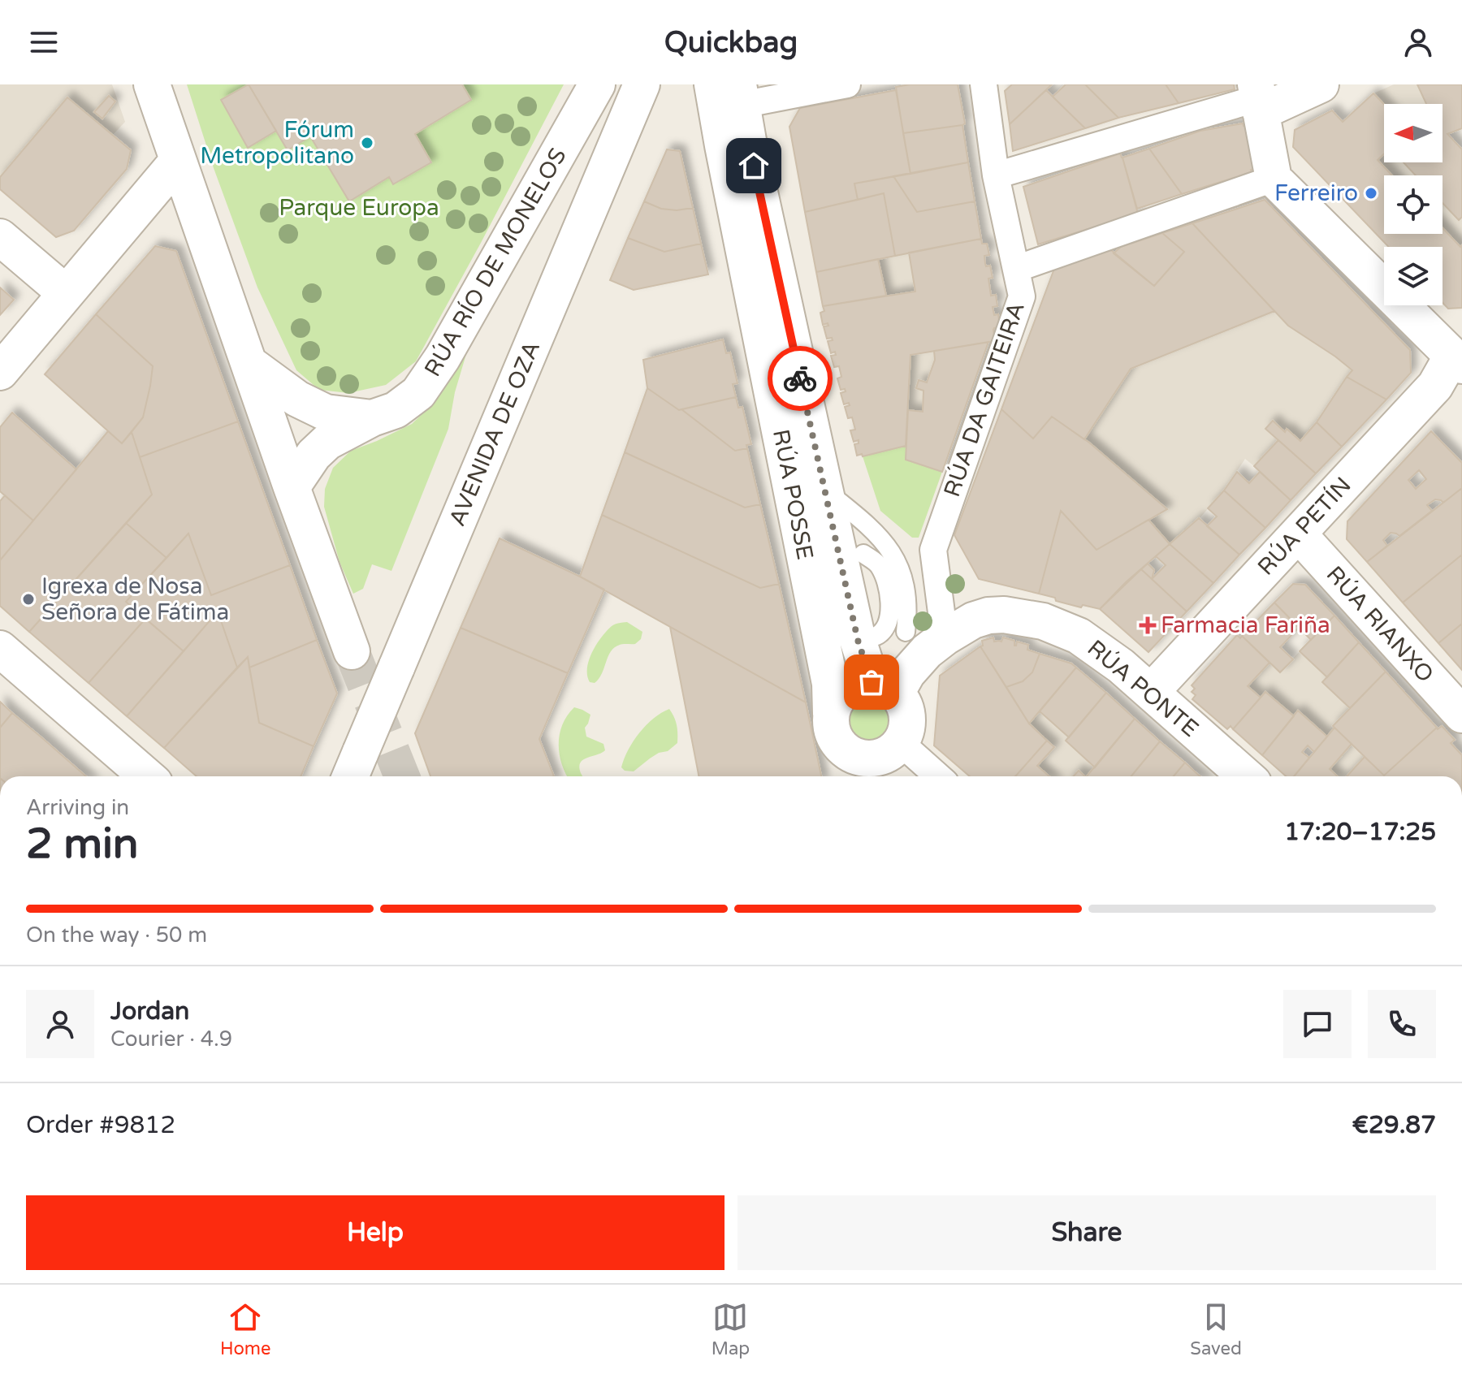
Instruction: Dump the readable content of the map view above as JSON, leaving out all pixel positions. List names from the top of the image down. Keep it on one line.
{"streets":{"street":["RÚA RÍO DE MONELOS","RÚA DA GAITEIRA","AVENIDA DE OZA","RÚA POSSE","RÚA PETÍN","RÚA RIANXO","RÚA PONTE"]},"crossings":[["RÚA DA GAITEIRA","RÚA PONTE"],["RÚA POSSE","RÚA PONTE"],["RÚA PETÍN","RÚA RIANXO"],["RÚA PETÍN","RÚA PONTE"]],"parks":["Parque Europa"],"places":{"other":["Fórum Metropolitano","Ferreiro","Igrexa de Nosa Señora de Fátima"],"health":["Farmacia Fariña"]},"north":"left","page":{"header":"Quickbag","heading":["2 min","Arriving in","17:20–17:25"],"panel":["Jordan","Courier · 4.9","Order #9812","€29.87"],"bar":"On the way · 50 m","buttons":["Help","Share"],"tabs":["Home","Map","Saved"]}}
